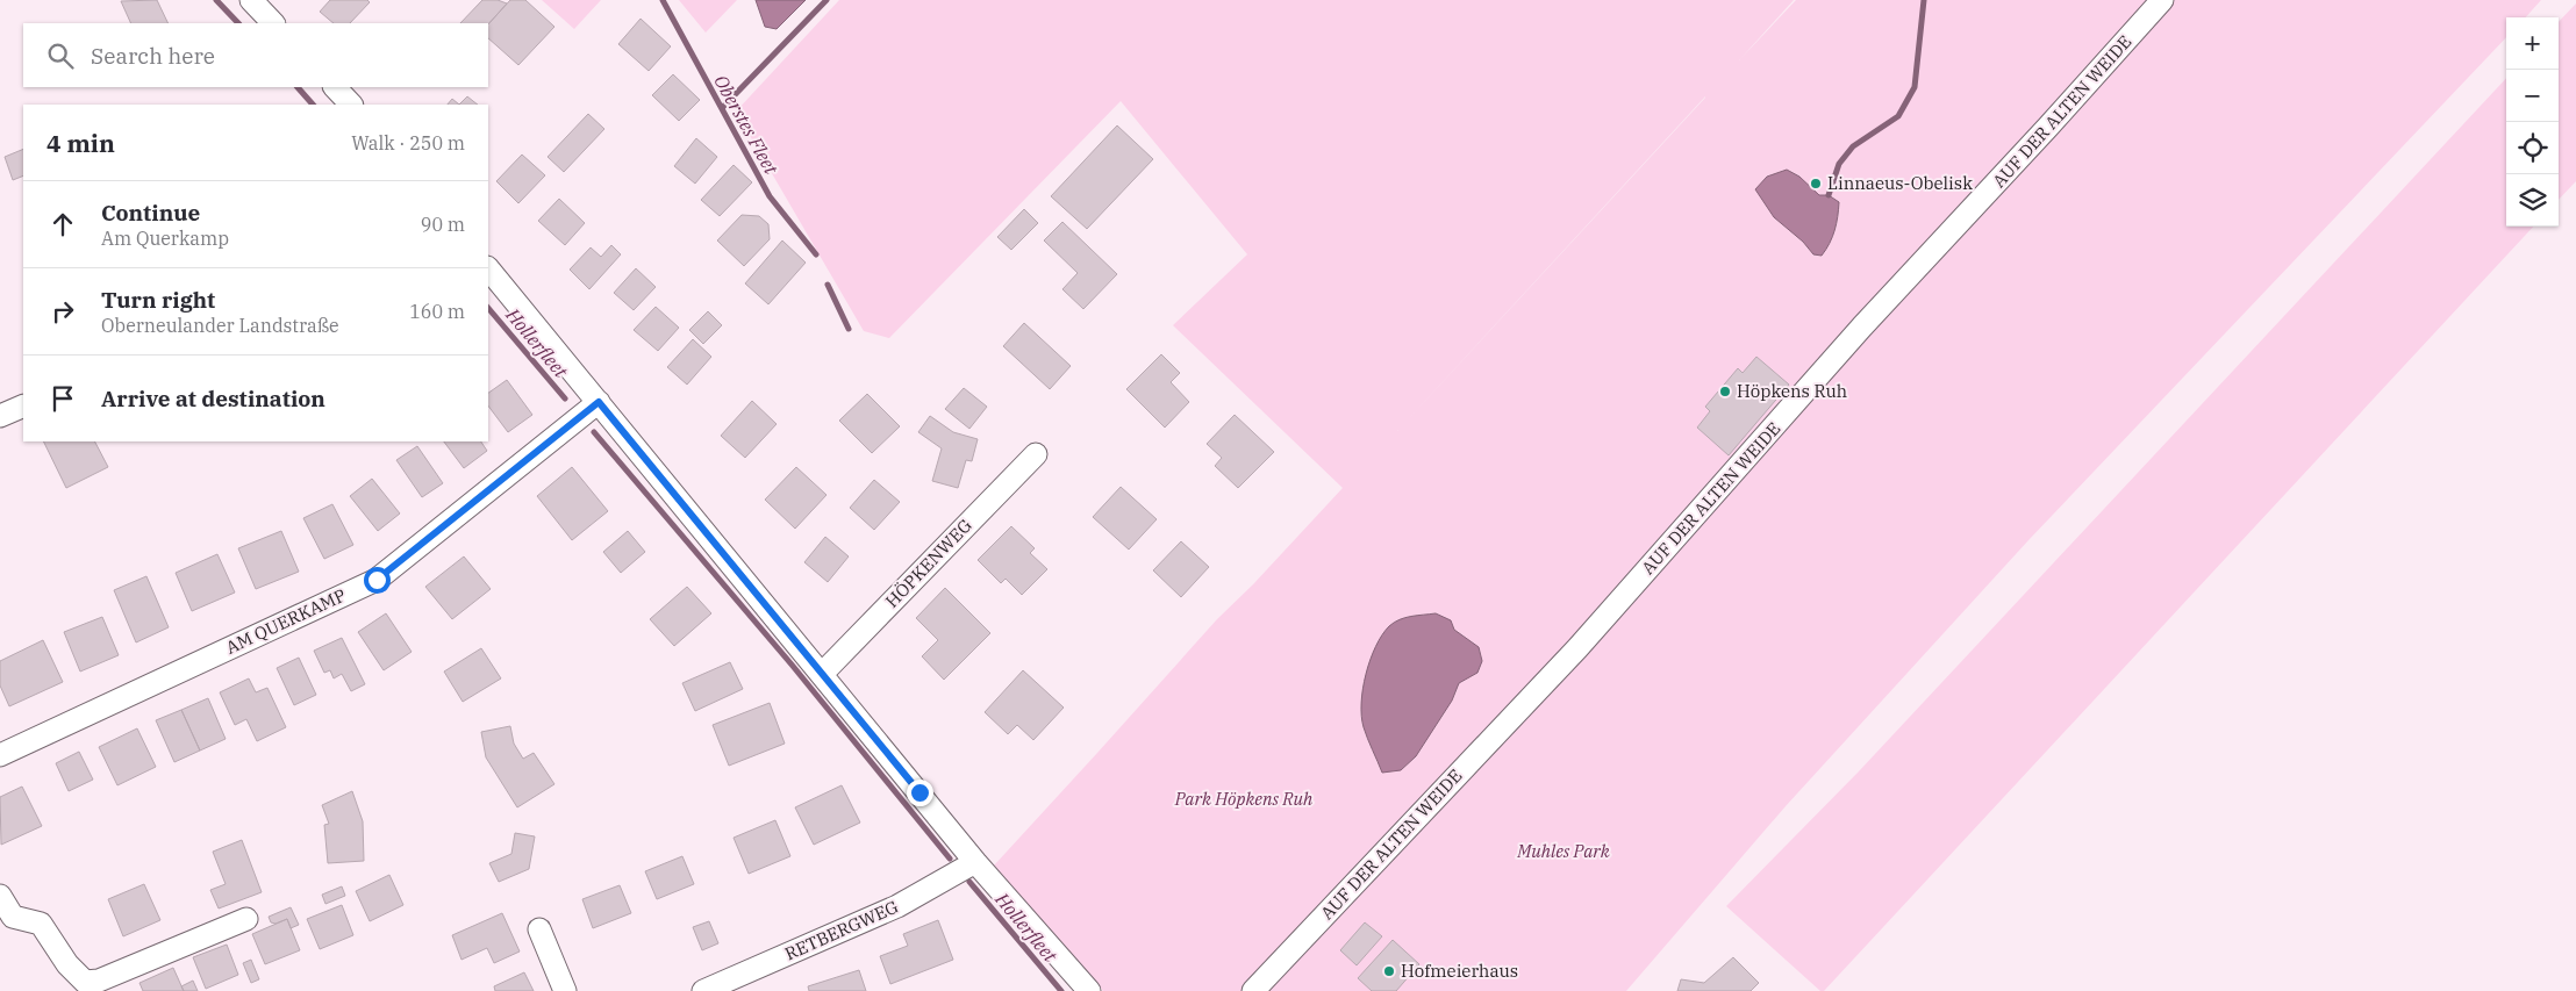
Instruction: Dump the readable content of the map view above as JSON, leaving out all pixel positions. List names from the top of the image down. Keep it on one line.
{"streets":{"street":["AUF DER ALTEN WEIDE","HÖPKENWEG","AM QUERKAMP","RETBERGWEG"]},"water":["Oberstes Fleet","Hollerfleet"],"parks":["Park Höpkens Ruh","Muhles Park"],"places":["Linnaeus-Obelisk","Höpkens Ruh","Hofmeierhaus"],"page":{"map_buttons":["+","−"],"search":"Search here","heading":["4 min","Walk · 250 m"],"list":[["Continue","Am Querkamp","90 m"],["Turn right","Oberneulander Landstraße","160 m"],"Arrive at destination"]}}
